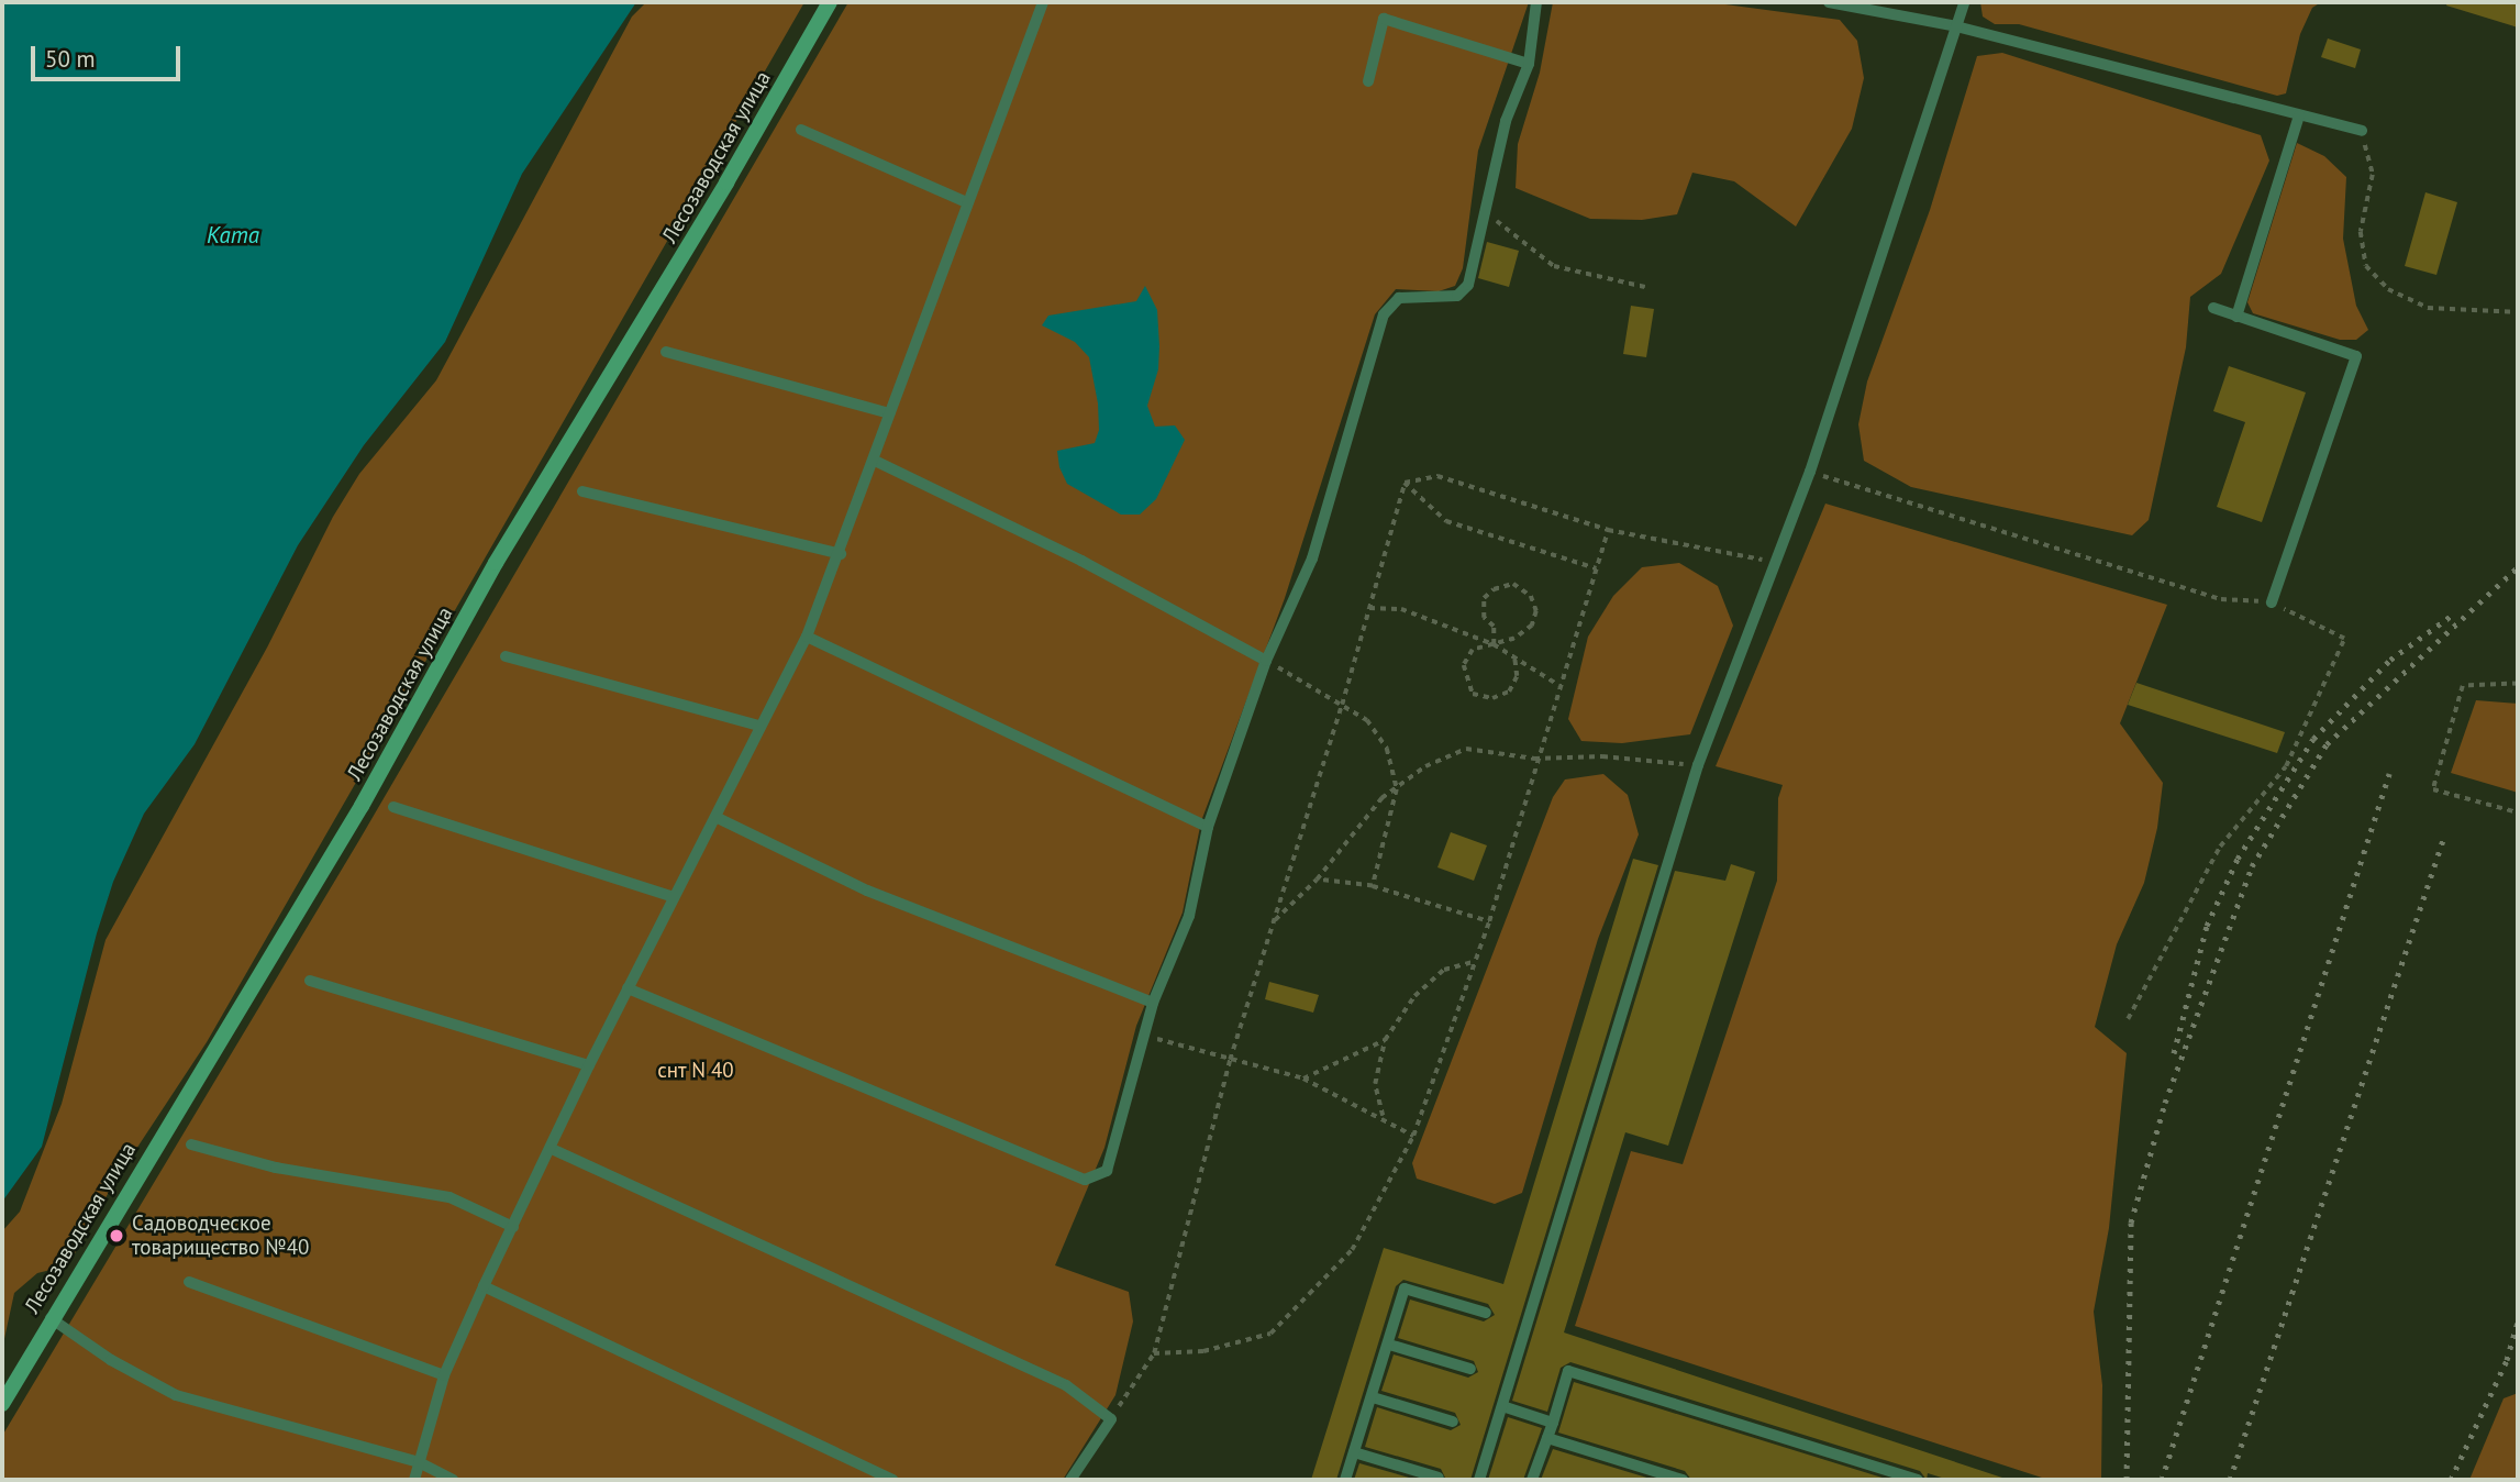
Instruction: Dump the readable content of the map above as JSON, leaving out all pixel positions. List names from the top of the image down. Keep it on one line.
{"streets":{"street":["Лесозаводская улица"]},"water":["Kama"],"parks":["снт N 40"],"places":["Садоводческое товарищество №40"],"scale_bar":"50 m"}
